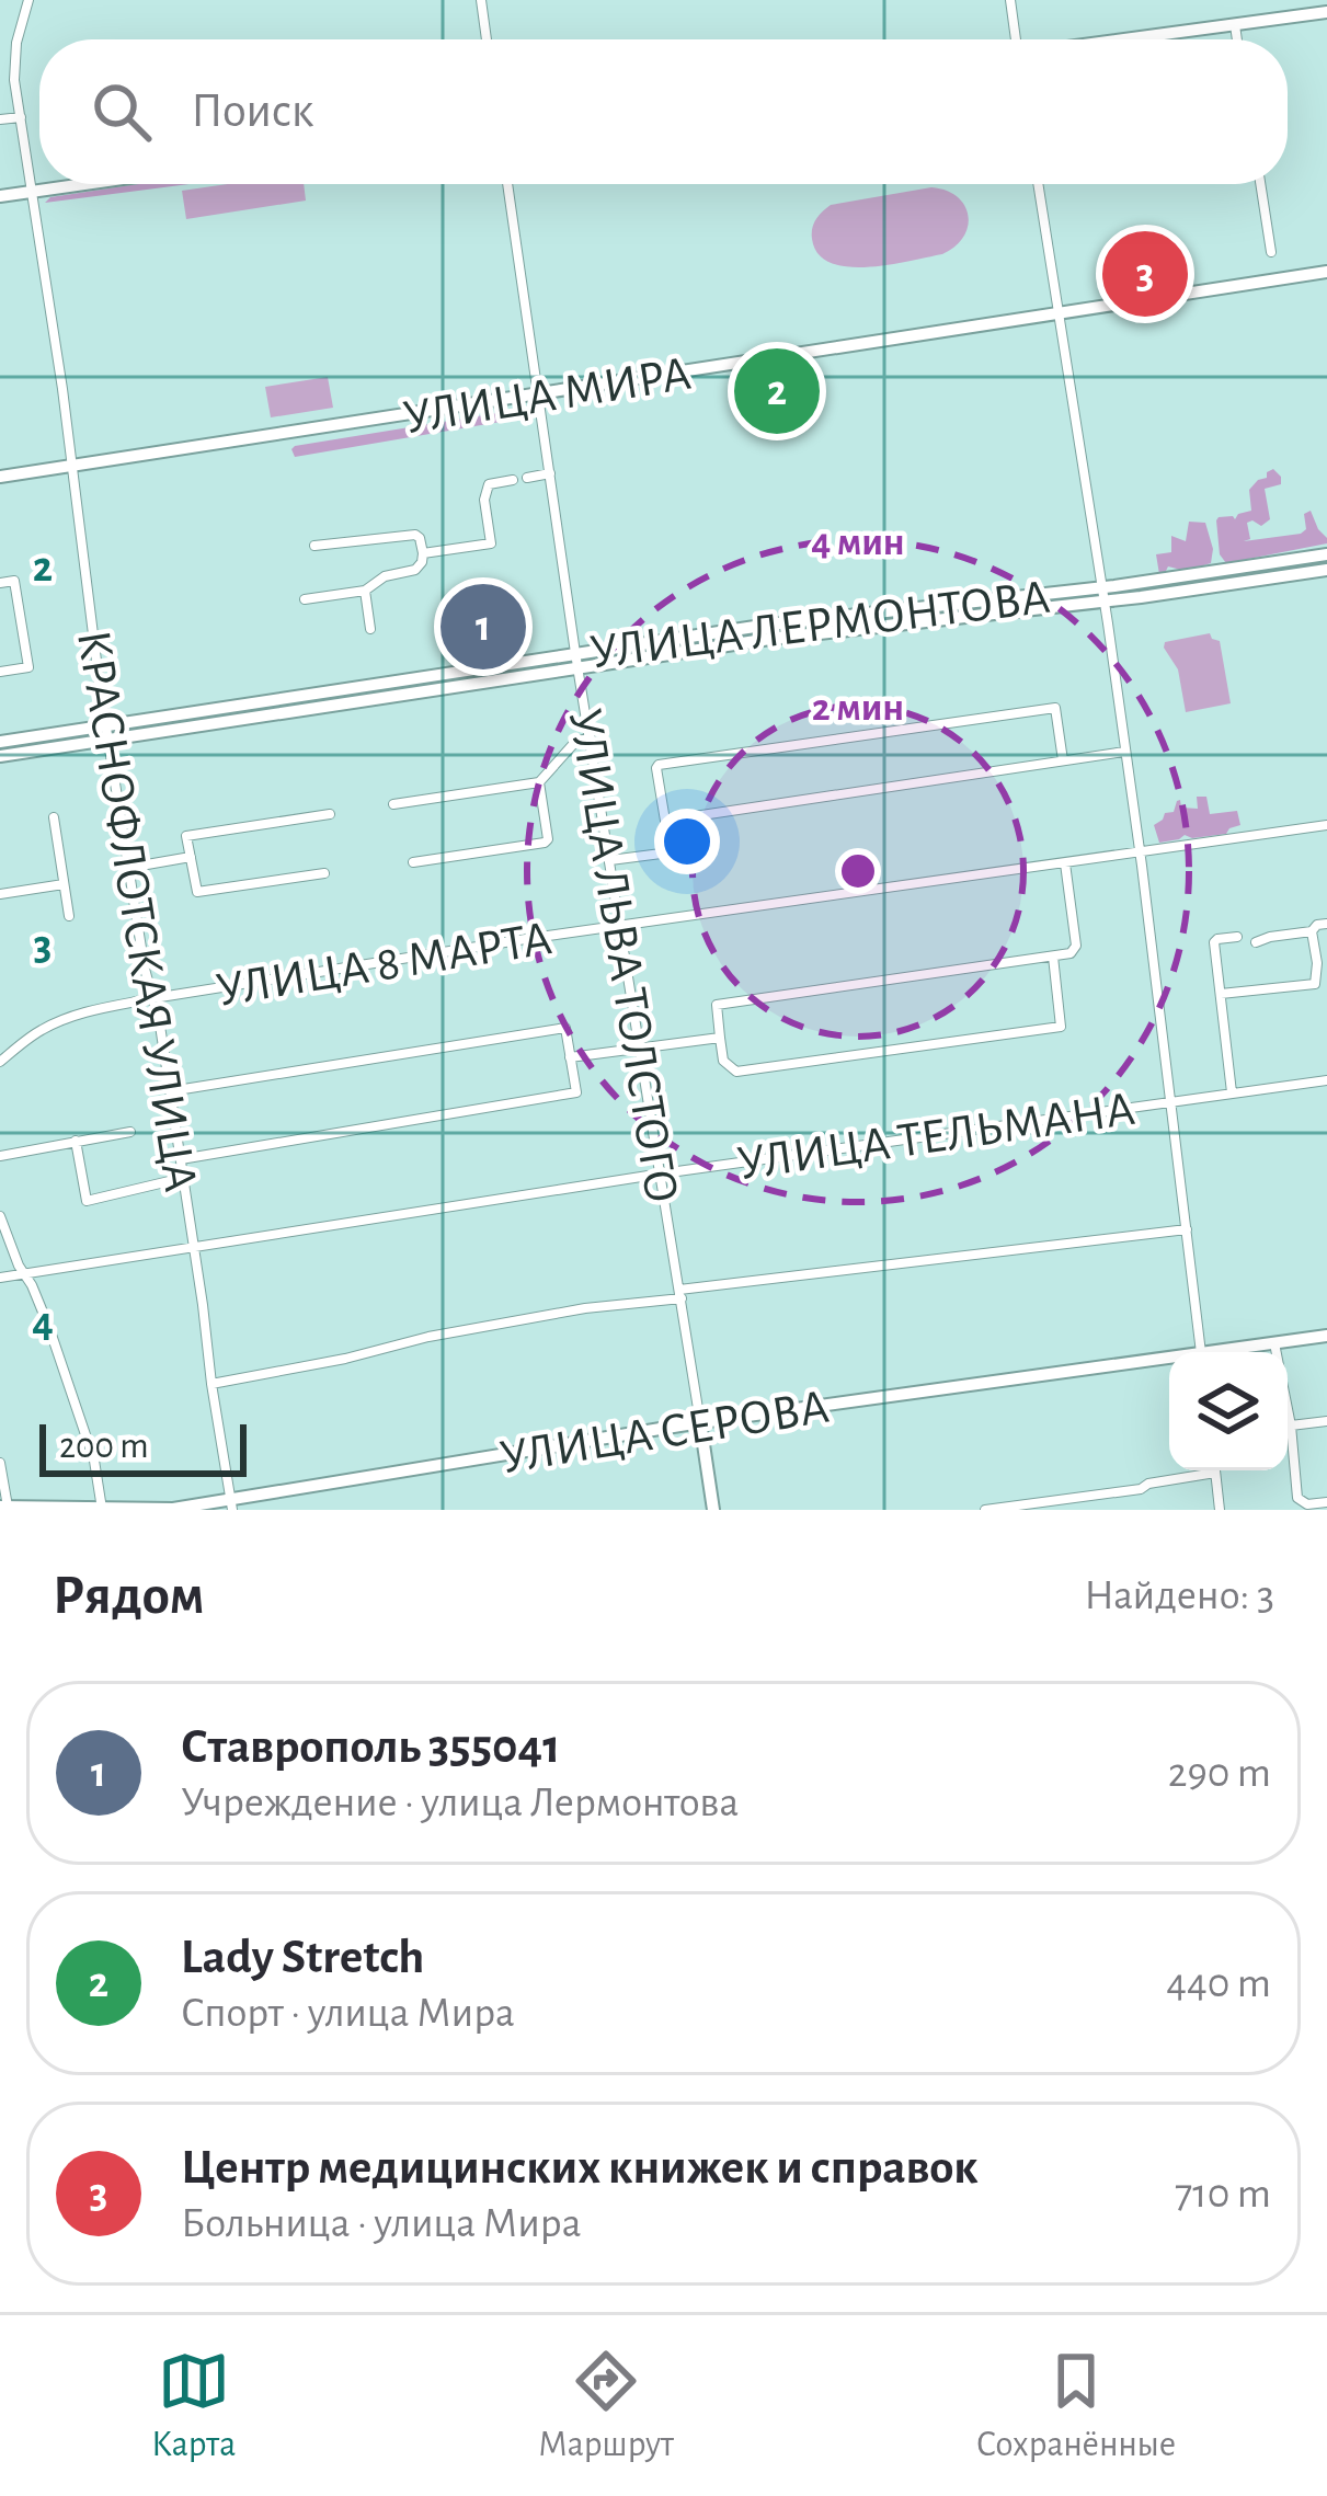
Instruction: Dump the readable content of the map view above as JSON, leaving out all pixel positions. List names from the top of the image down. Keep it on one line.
{"streets":{"main road":["УЛИЦА МИРА","УЛИЦА ЛЕРМОНТОВА","УЛИЦА ЛЬВА ТОЛСТОГО","УЛИЦА СЕРОВА"],"street":["КРАСНОФЛОТСКАЯ УЛИЦА","УЛИЦА 8 МАРТА","УЛИЦА ТЕЛЬМАНА"]},"crossings":[["УЛИЦА МИРА","КРАСНОФЛОТСКАЯ УЛИЦА"],["УЛИЦА МИРА","УЛИЦА ЛЬВА ТОЛСТОГО"],["УЛИЦА ЛЕРМОНТОВА","КРАСНОФЛОТСКАЯ УЛИЦА"],["УЛИЦА ЛЕРМОНТОВА","УЛИЦА ЛЬВА ТОЛСТОГО"],["КРАСНОФЛОТСКАЯ УЛИЦА","УЛИЦА 8 МАРТА"],["КРАСНОФЛОТСКАЯ УЛИЦА","УЛИЦА ТЕЛЬМАНА"],["КРАСНОФЛОТСКАЯ УЛИЦА","УЛИЦА СЕРОВА"],["УЛИЦА ЛЬВА ТОЛСТОГО","УЛИЦА 8 МАРТА"],["УЛИЦА ЛЬВА ТОЛСТОГО","УЛИЦА ТЕЛЬМАНА"],["УЛИЦА ЛЬВА ТОЛСТОГО","УЛИЦА СЕРОВА"]],"scale_bar":"200 m","page":{"search":"Поиск","pins":["3","2","1"],"scale":"200 m","heading":["Рядом","Найдено: 3"],"list":[{"mark":"1","name":"Ставрополь 355041","note":"Учреждение · улица Лермонтова","value":"290 m"},{"mark":"2","name":"Lady Stretch","note":"Спорт · улица Мира","value":"440 m"},{"mark":"3","name":"Центр медицинских книжек и справок","note":"Больница · улица Мира","value":"710 m"}],"nav":["Карта","Маршрут","Сохранённые"]},"grid":{"rows":["2","3","4"]},"rings":["4 мин","2 мин"]}
